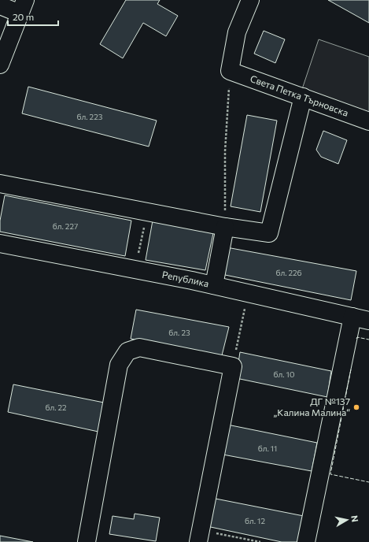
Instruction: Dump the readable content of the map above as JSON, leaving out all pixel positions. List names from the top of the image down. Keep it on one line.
{"streets":{"street":["Света Петка Търновска","Република"]},"places":["ДГ №137 „Калина Малина“"],"house_numbers":["бл. 223","бл. 227","бл. 226","бл. 23","бл. 10","бл. 22","бл. 11","бл. 12"],"scale_bar":"20 m","north":"right"}
